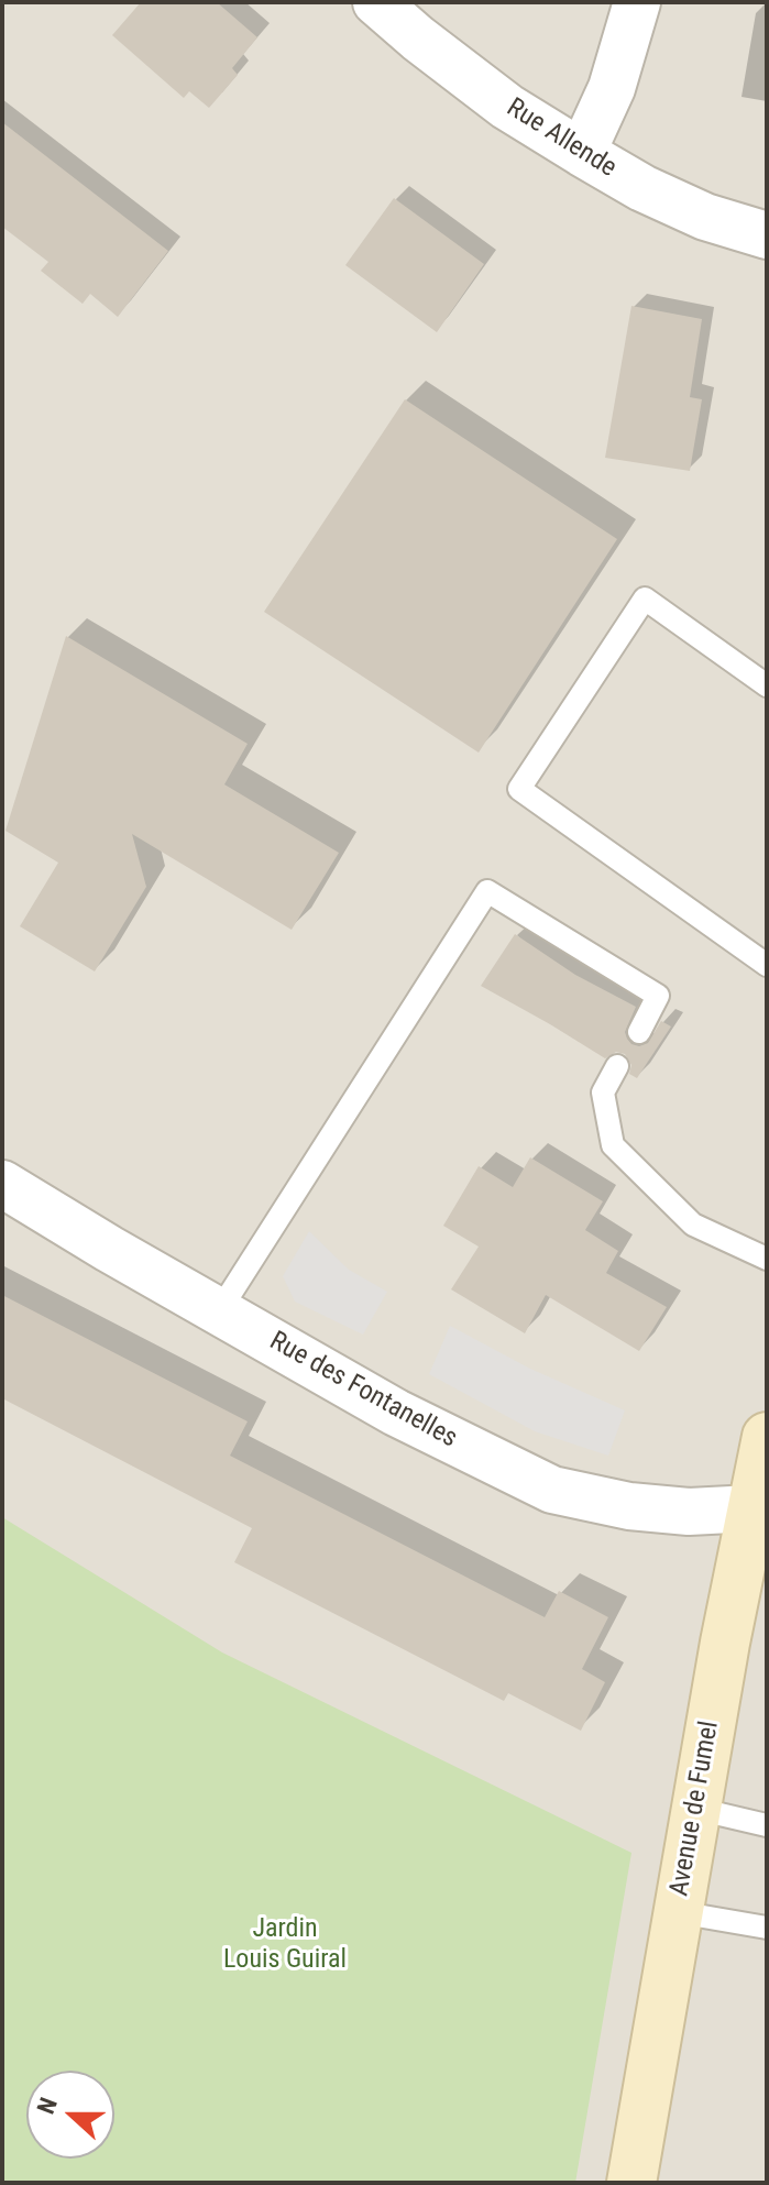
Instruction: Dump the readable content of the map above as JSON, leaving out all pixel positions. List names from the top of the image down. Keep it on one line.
{"streets":{"main road":["Avenue de Fumel"],"street":["Rue Allende","Rue des Fontanelles"]},"crossings":[["Rue des Fontanelles","Avenue de Fumel"]],"parks":["Jardin Louis Guiral"],"north":"left"}
